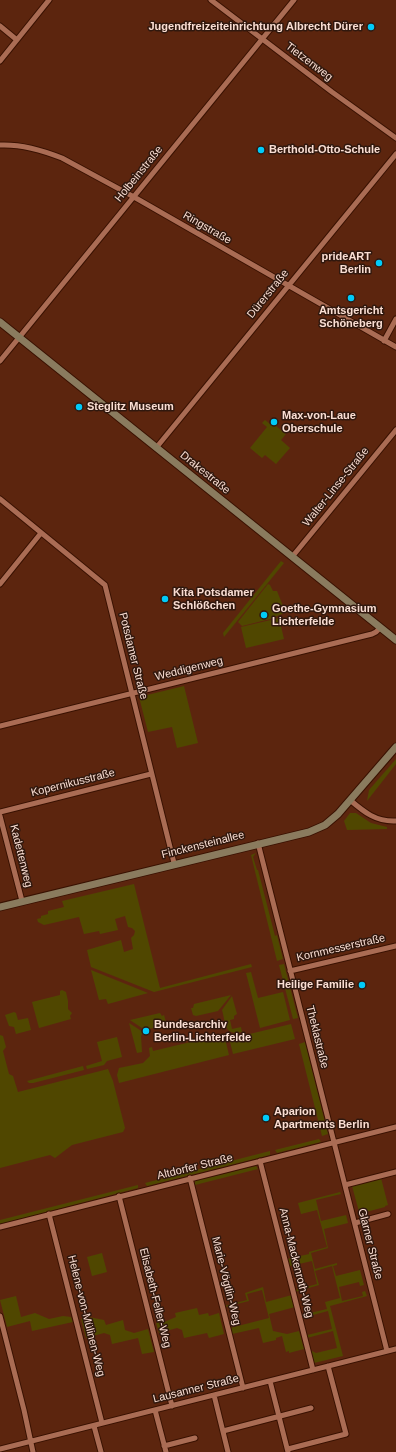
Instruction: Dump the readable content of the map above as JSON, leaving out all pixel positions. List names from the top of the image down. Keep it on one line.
{"streets":{"main road":["Drakestraße","Finckensteinallee"],"street":["Tietzenweg","Holbeinstraße","Ringstraße","Dürerstraße","Walter-Linse-Straße","Potsdamer Straße","Weddigenweg","Kopernikusstraße","Kadettenweg","Kornmesserstraße","Theklastraße","Altdorfer Straße","Glarner Straße","Anna-Mackenroth-Weg","Marie-Vögtlin-Weg","Elisabeth-Feller-Weg","Helene-von-Mülinen-Weg","Lausanner Straße"]},"crossings":[["Tietzenweg","Holbeinstraße"],["Holbeinstraße","Ringstraße"],["Holbeinstraße","Drakestraße"],["Ringstraße","Dürerstraße"],["Dürerstraße","Drakestraße"],["Drakestraße","Walter-Linse-Straße"],["Drakestraße","Weddigenweg"],["Potsdamer Straße","Weddigenweg"],["Potsdamer Straße","Kopernikusstraße"],["Potsdamer Straße","Finckensteinallee"],["Finckensteinallee","Kadettenweg"],["Finckensteinallee","Theklastraße"],["Kornmesserstraße","Theklastraße"],["Theklastraße","Altdorfer Straße"],["Theklastraße","Glarner Straße"],["Altdorfer Straße","Glarner Straße"],["Altdorfer Straße","Anna-Mackenroth-Weg"],["Altdorfer Straße","Marie-Vögtlin-Weg"],["Altdorfer Straße","Elisabeth-Feller-Weg"],["Altdorfer Straße","Helene-von-Mülinen-Weg"],["Glarner Straße","Lausanner Straße"],["Anna-Mackenroth-Weg","Lausanner Straße"],["Marie-Vögtlin-Weg","Lausanner Straße"],["Elisabeth-Feller-Weg","Lausanner Straße"],["Helene-von-Mülinen-Weg","Lausanner Straße"]],"places":["Jugendfreizeiteinrichtung Albrecht Dürer","Berthold-Otto-Schule","prideART Berlin","Amtsgericht Schöneberg","Steglitz Museum","Max-von-Laue Oberschule","Kita Potsdamer Schlößchen","Goethe-Gymnasium Lichterfelde","Heilige Familie","Bundesarchiv Berlin-Lichterfelde","Aparion Apartments Berlin"]}
